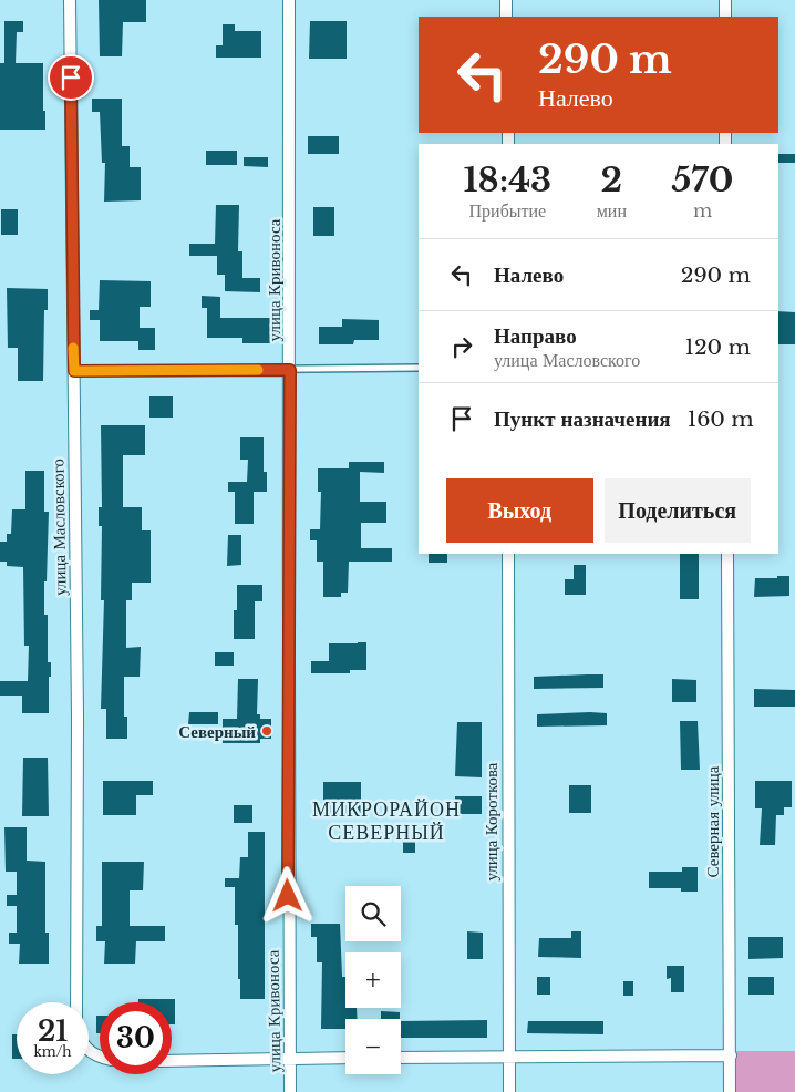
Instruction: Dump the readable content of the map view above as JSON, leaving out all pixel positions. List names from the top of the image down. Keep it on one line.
{"streets":{"street":["улица Кривоноса","улица Масловского","улица Короткова","Северная улица"]},"districts":["МИКРОРАЙОН СЕВЕРНЫЙ"],"places":["Северный"],"page":{"turn":["290 m","Налево"],"eta":["18:43","Прибытие","2","мин","570","m"],"list":[{"name":"Налево","value":"290 m"},{"name":"Направо","note":"улица Масловского","value":"120 m"},{"name":"Пункт назначения","value":"160 m"}],"buttons":["Выход","Поделиться"],"map_buttons":["+","−"],"speed":"21 km/h","limit":"30"}}
